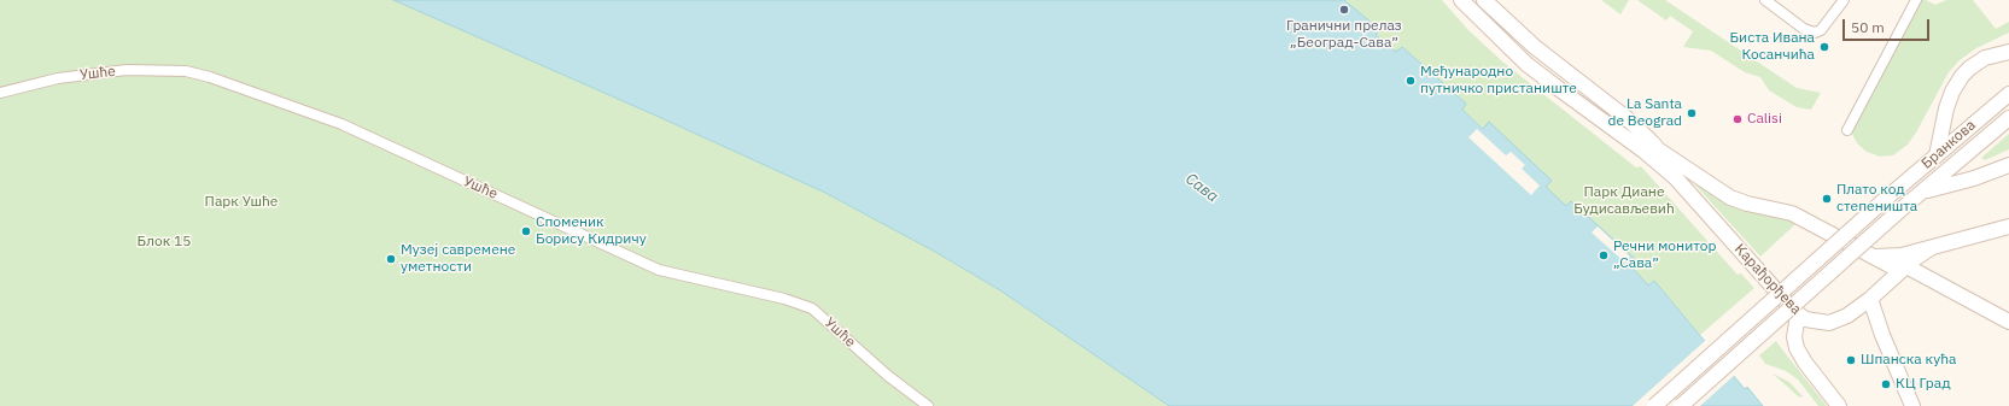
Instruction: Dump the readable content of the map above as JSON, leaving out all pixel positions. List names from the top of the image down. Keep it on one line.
{"streets":{"main road":["Бранкова","Карађорђева"],"street":["Ушће"]},"water":["Сава"],"parks":["Парк Диане Будисављевић","Парк Ушће","Блок 15"],"places":["Гранични прелаз „Београд-Сава”","Биста Ивана Косанчића","Међународно путничко пристаниште","La Santa de Beograd","Calisi","Плато код степеништа","Споменик Борису Кидричу","Речни монитор „Сава”","Музеј савремене уметности","Шпанска кућа","КЦ Град"],"scale_bar":"50 m"}
